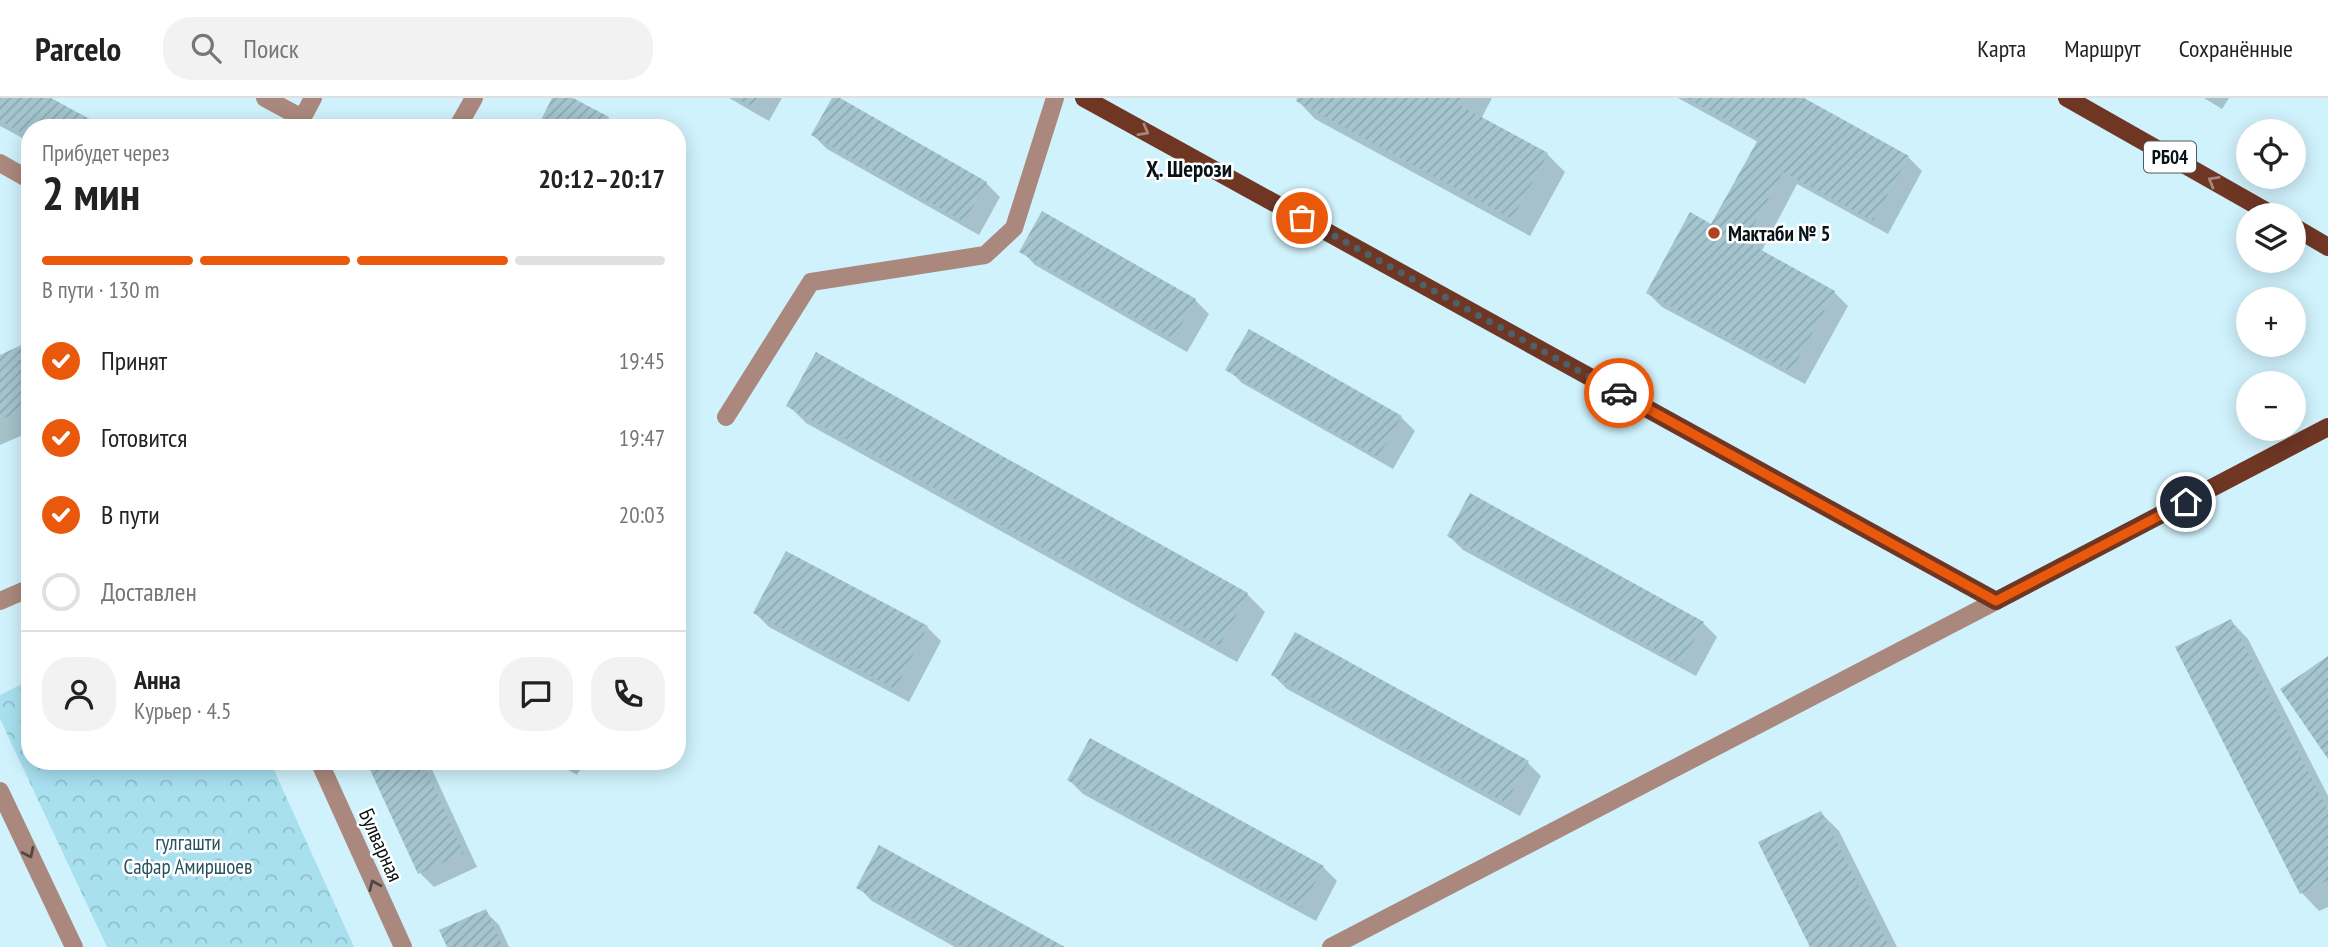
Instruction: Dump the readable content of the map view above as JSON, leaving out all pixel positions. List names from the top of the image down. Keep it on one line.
{"streets":{"main road":["РБ04"],"street":["Булварная"]},"one_way":["Булварная"],"districts":["Ҳ. Шерози"],"parks":["гулгашти Сафар Амиршоев"],"places":["Мактаби № 5"],"page":{"header":"Parcelo","search":"Поиск","nav":["Карта","Маршрут","Сохранённые"],"map_buttons":["+","−"],"heading":["2 мин","Прибудет через","20:12–20:17"],"panel":["Анна","Курьер · 4.5"],"bar":"В пути · 130 m","list":[["Принят","19:45"],["Готовится","19:47"],["В пути","20:03"],"Доставлен"]}}
